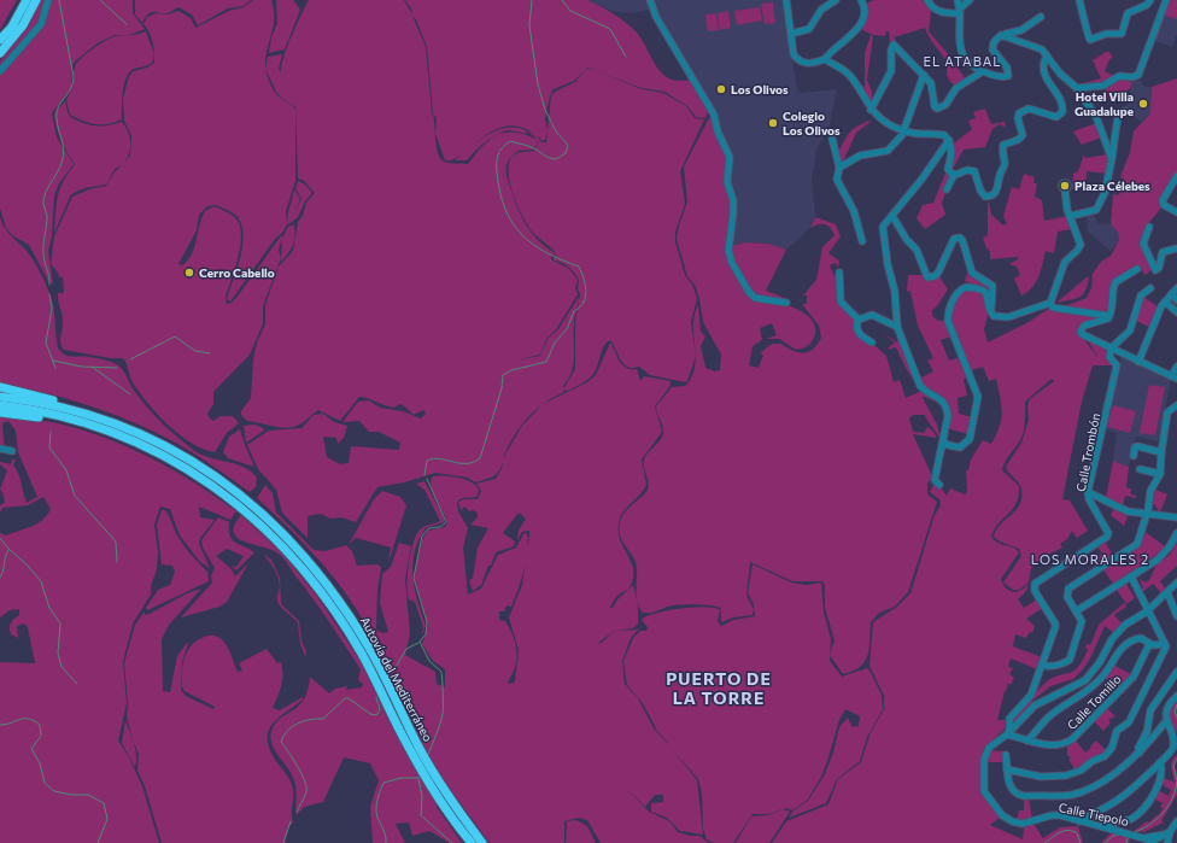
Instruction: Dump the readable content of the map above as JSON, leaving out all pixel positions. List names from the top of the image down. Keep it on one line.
{"streets":{"highway":["Autovía del Mediterráneo"],"street":["Calle Trombón","Calle Tomillo","Calle Tiepolo"]},"crossings":[["Calle Trombón","Calle Tomillo"],["Calle Trombón","Calle Tiepolo"],["Calle Tomillo","Calle Tiepolo"]],"districts":["EL ATABAL","LOS MORALES 2","PUERTO DE LA TORRE"],"places":["Los Olivos","Hotel Villa Guadalupe","Colegio Los Olivos","Plaza Célebes","Cerro Cabello"]}
